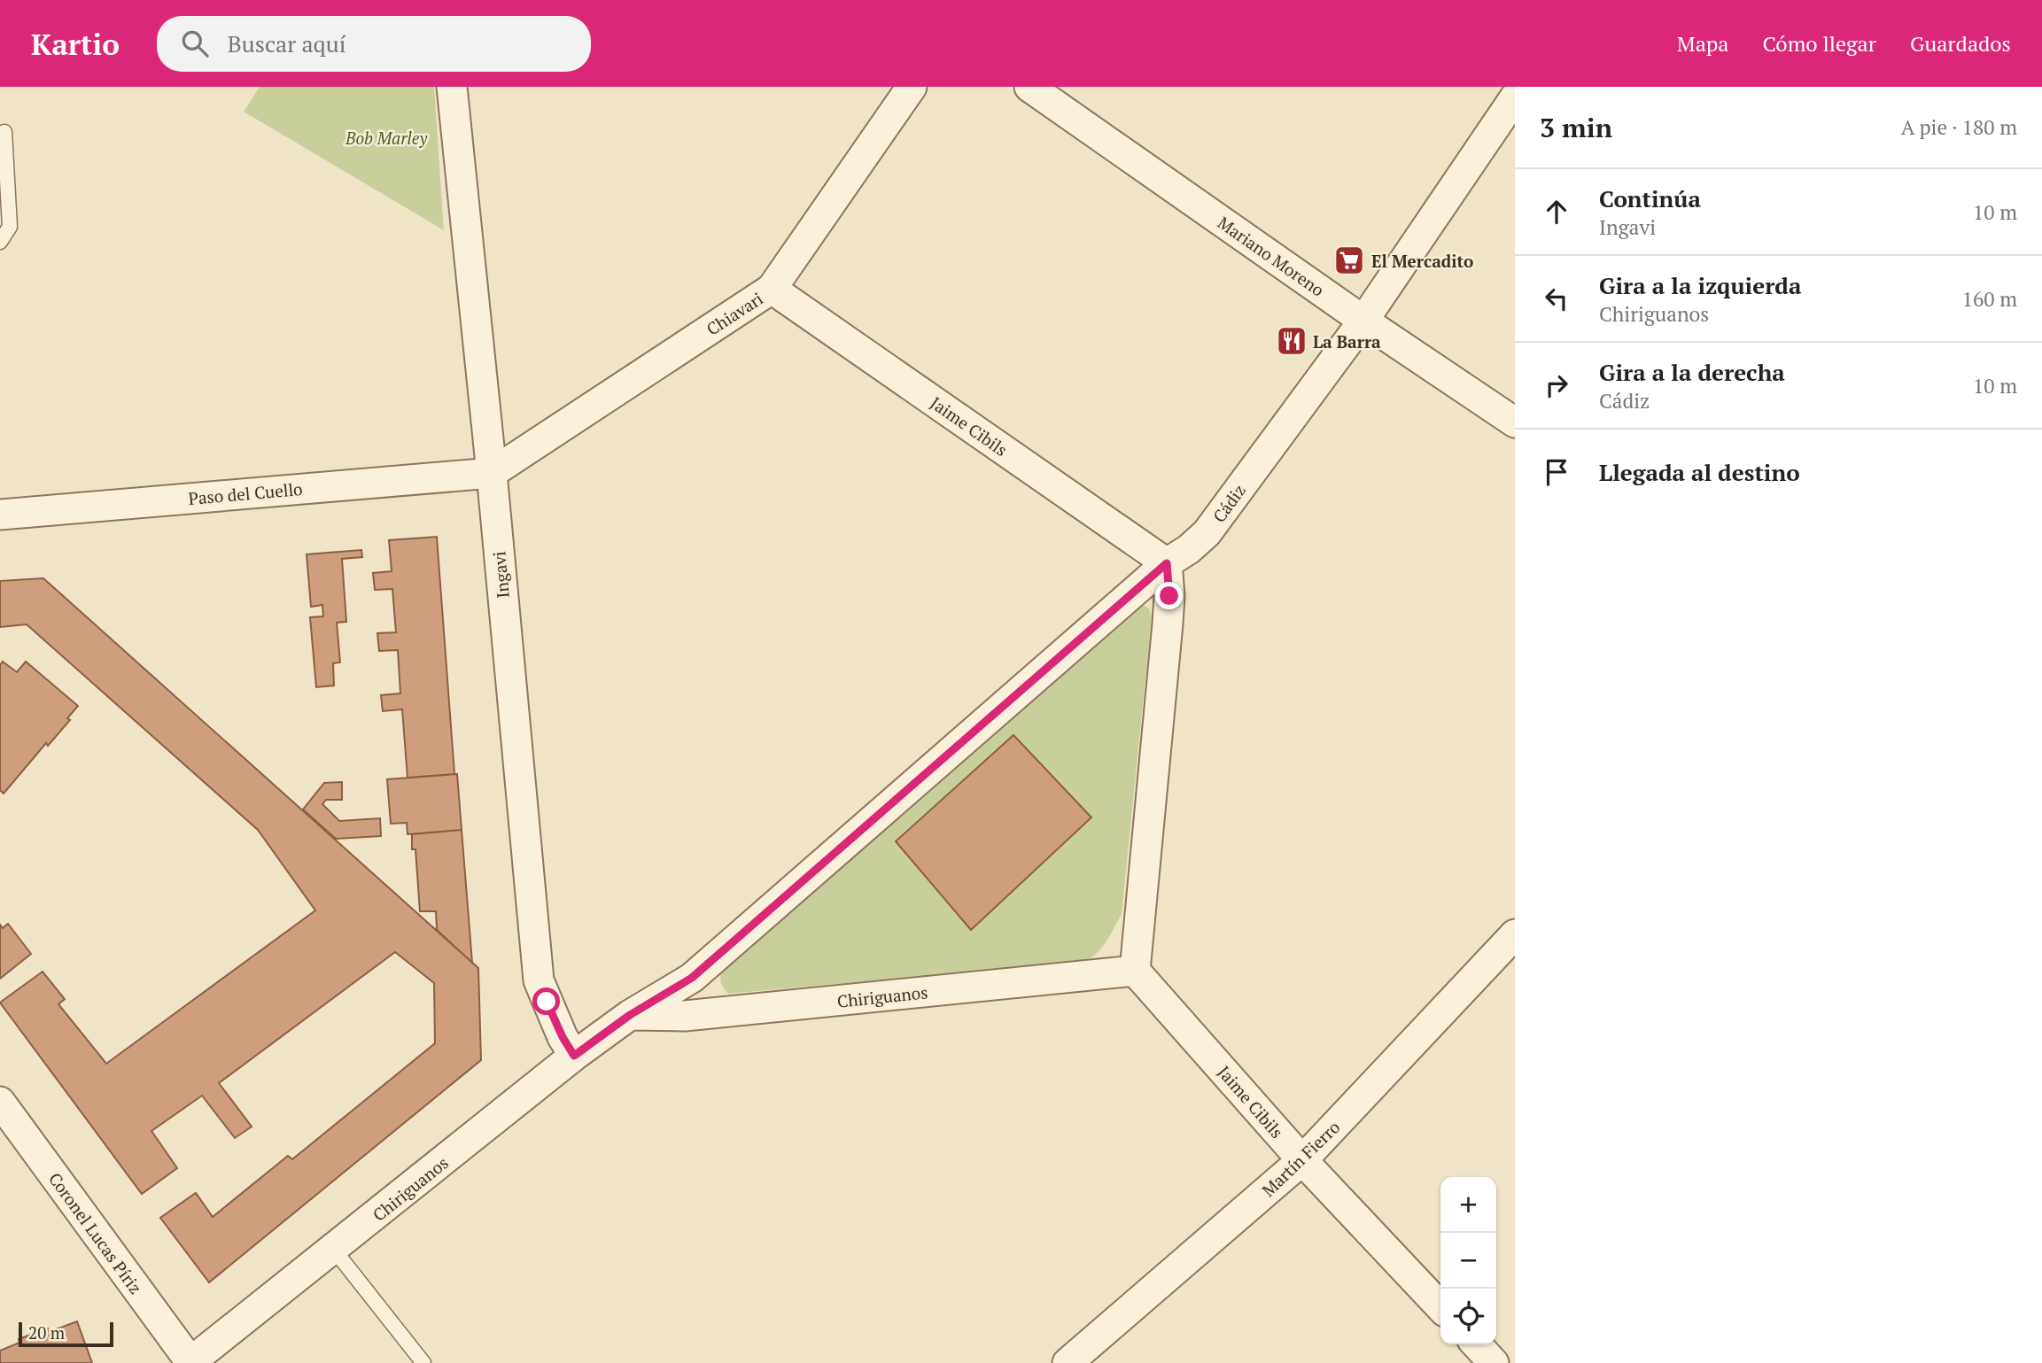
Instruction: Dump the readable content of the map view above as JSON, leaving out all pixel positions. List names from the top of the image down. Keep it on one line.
{"streets":{"street":["Mariano Moreno","Chiavari","Jaime Cibils","Paso del Cuello","Cádiz","Ingavi","Chiriguanos","Martín Fierro","Coronel Lucas Píriz"]},"crossings":[["Mariano Moreno","Cádiz"],["Chiavari","Jaime Cibils"],["Chiavari","Paso del Cuello"],["Chiavari","Ingavi"],["Jaime Cibils","Cádiz"],["Jaime Cibils","Chiriguanos"],["Jaime Cibils","Martín Fierro"],["Paso del Cuello","Ingavi"],["Cádiz","Chiriguanos"],["Ingavi","Chiriguanos"],["Chiriguanos","Coronel Lucas Píriz"]],"parks":["Bob Marley"],"places":{"supermarket":["El Mercadito"],"restaurant":["La Barra"]},"scale_bar":"20 m","page":{"header":"Kartio","search":"Buscar aquí","nav":["Mapa","Cómo llegar","Guardados"],"heading":["3 min","A pie · 180 m"],"list":[["Continúa","Ingavi","10 m"],["Gira a la izquierda","Chiriguanos","160 m"],["Gira a la derecha","Cádiz","10 m"],"Llegada al destino"],"map_buttons":["+","−"],"scale":"20 m"}}
